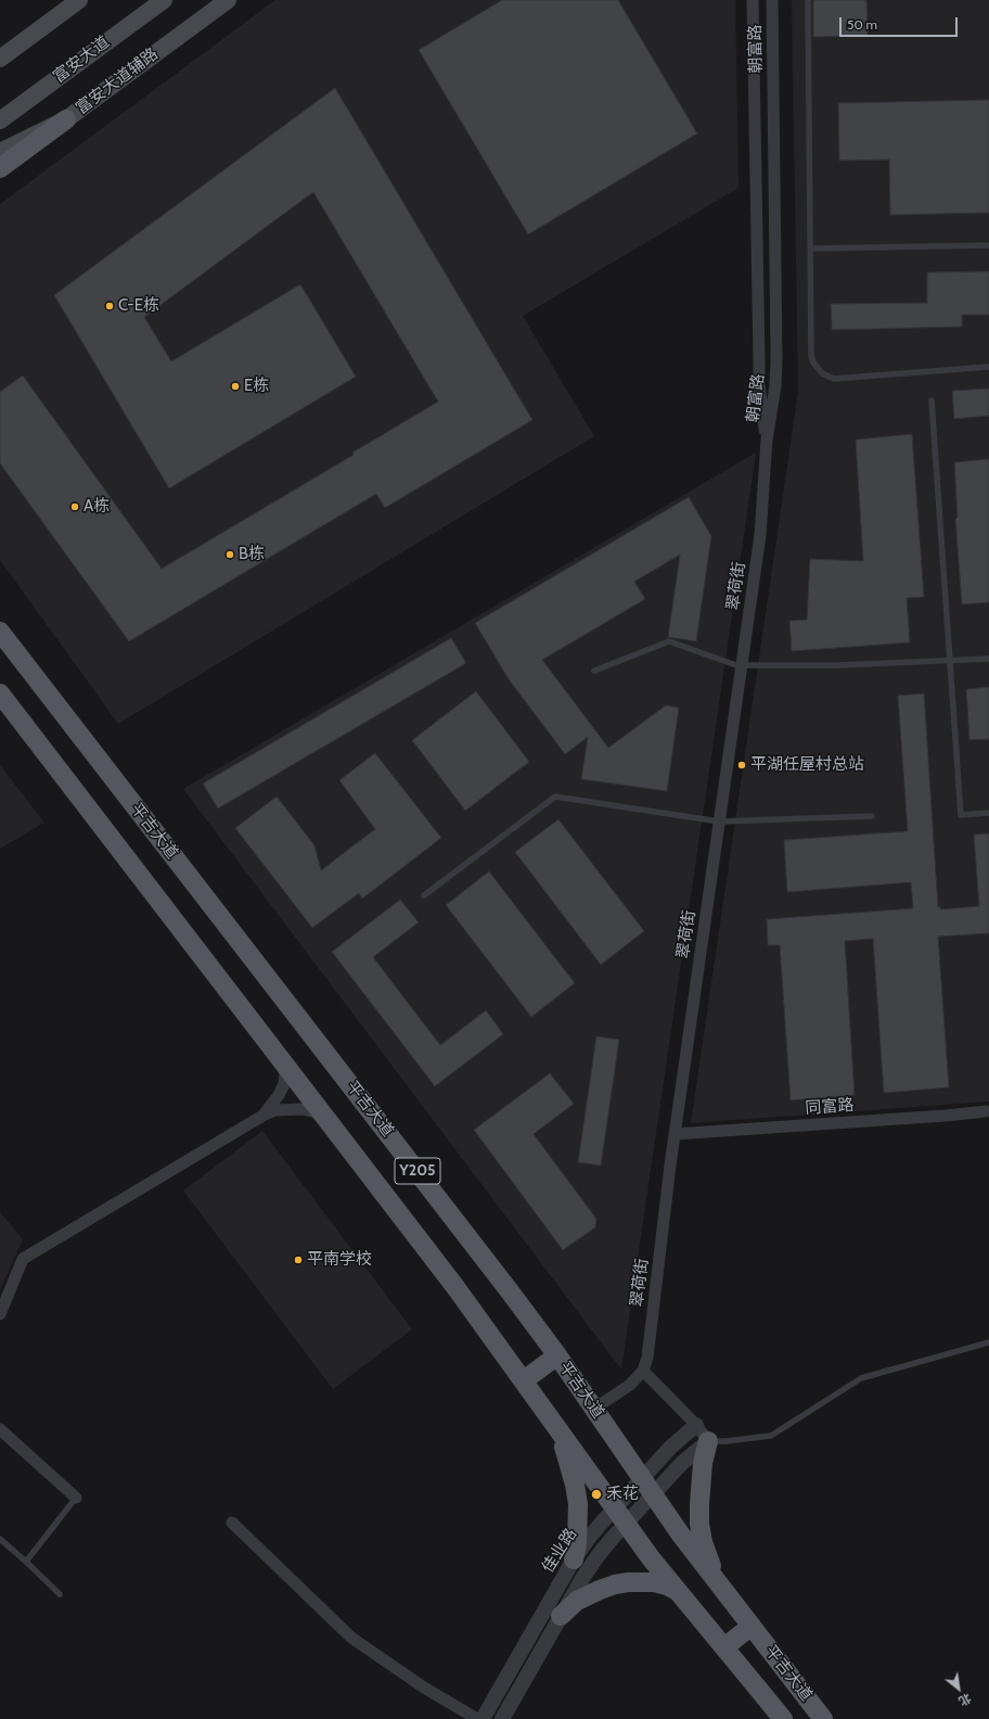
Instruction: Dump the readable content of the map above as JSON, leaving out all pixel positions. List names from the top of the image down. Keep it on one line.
{"streets":{"main road":["富安大道","富安大道辅路","平吉大道","Y205"],"street":["朝富路","翠荷街","同富路","佳业路"]},"crossings":[["朝富路","翠荷街"],["翠荷街","同富路"],["平吉大道","佳业路"]],"places":["C-E栋","E栋","A栋","B栋","平湖任屋村总站","平南学校","禾花"],"scale_bar":"50 m","north":"bottom right"}
